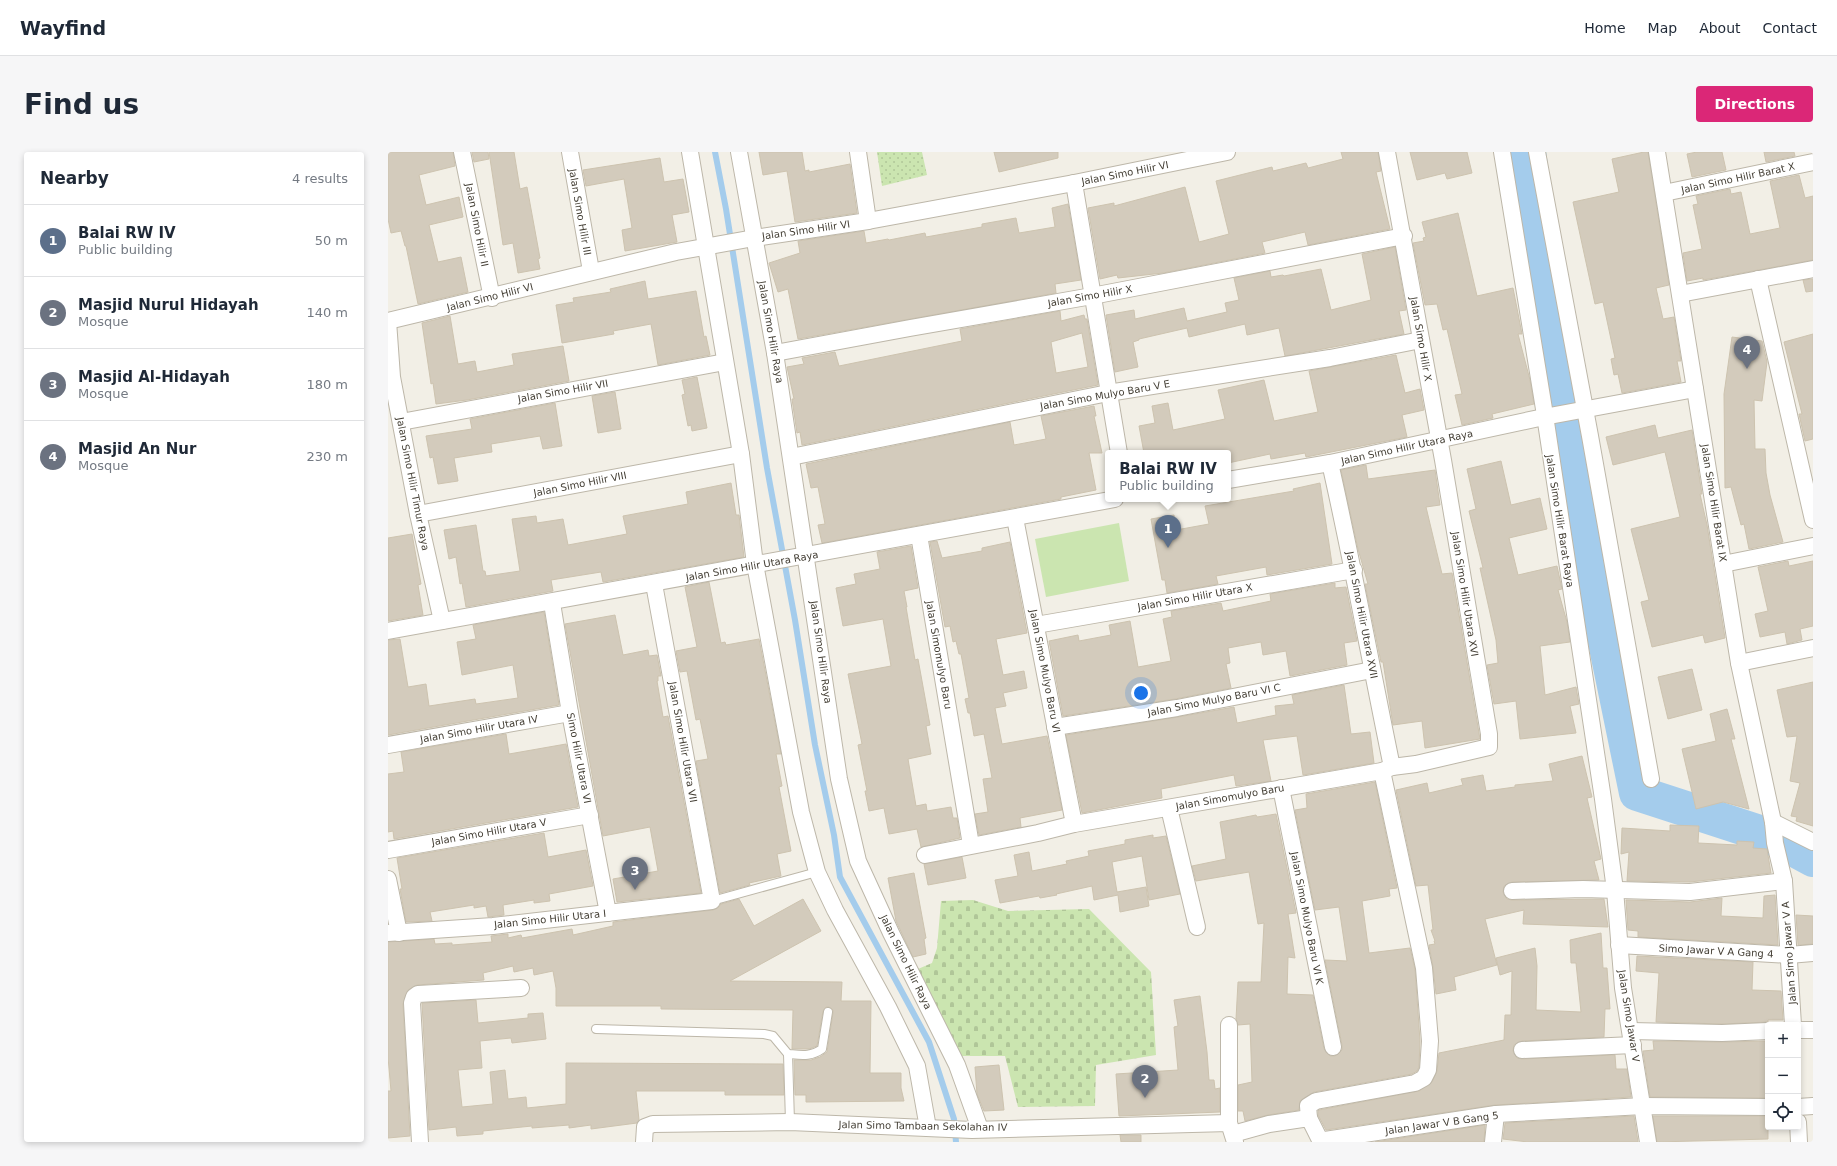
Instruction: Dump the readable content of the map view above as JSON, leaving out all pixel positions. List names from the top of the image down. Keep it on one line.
{"streets":{"street":["Jalan Simo Hilir VI","Jalan Simo Hilir Barat X","Jalan Simo Hilir III","Jalan Simo Hilir II","Jalan Simo Hilir X","Jalan Simo Hilir Raya","Jalan Simo Hilir VII","Jalan Simo Mulyo Baru V E","Jalan Simo Hilir Utara Raya","Jalan Simo Hilir Timur Raya","Jalan Simo Hilir VIII","Jalan Simo Hilir Barat IX","Jalan Simo Hilir Barat Raya","Jalan Simo Hilir Utara XVI","Jalan Simo Hilir Utara X","Jalan Simo Hilir Utara XVII","Jalan Simomulyo Baru","Jalan Simo Mulyo Baru VI","Jalan Simo Mulyo Baru VI C","Jalan Simo Hilir Utara IV","Jalan Simo Hilir Utara VII","Simo Hilir Utara VI","Jalan Simo Hilir Utara V","Jalan Simo Mulyo Baru VI K","Jalan Simo Hilir Utara I","Simo Jawar V A Gang 4","Jalan Simo Jawar V A","Jalan Simo Jawar V","Jalan Jawar V B Gang 5","Jalan Simo Tambaan Sekolahan IV"]},"crossings":[["Jalan Simo Hilir VI","Jalan Simo Hilir III"],["Jalan Simo Hilir VI","Jalan Simo Hilir II"],["Jalan Simo Hilir VI","Jalan Simo Hilir Raya"],["Jalan Simo Hilir VI","Jalan Simo Hilir Timur Raya"],["Jalan Simo Hilir Barat X","Jalan Simo Hilir Barat IX"],["Jalan Simo Hilir X","Jalan Simo Hilir Raya"],["Jalan Simo Hilir X","Jalan Simo Mulyo Baru V E"],["Jalan Simo Hilir X","Jalan Simo Hilir Utara Raya"],["Jalan Simo Hilir X","Jalan Simo Hilir Utara XVI"],["Jalan Simo Hilir Raya","Jalan Simo Mulyo Baru V E"],["Jalan Simo Hilir Raya","Jalan Simo Hilir Utara Raya"],["Jalan Simo Hilir Raya","Jalan Simo Tambaan Sekolahan IV"],["Jalan Simo Hilir VII","Jalan Simo Hilir Timur Raya"],["Jalan Simo Hilir Utara Raya","Jalan Simo Hilir Timur Raya"],["Jalan Simo Hilir Utara Raya","Jalan Simo Hilir Barat IX"],["Jalan Simo Hilir Utara Raya","Jalan Simo Hilir Barat Raya"],["Jalan Simo Hilir Utara Raya","Jalan Simo Hilir Utara XVI"],["Jalan Simo Hilir Utara Raya","Jalan Simo Hilir Utara XVII"],["Jalan Simo Hilir Utara Raya","Jalan Simomulyo Baru"],["Jalan Simo Hilir Utara Raya","Jalan Simo Mulyo Baru VI"],["Jalan Simo Hilir Utara Raya","Jalan Simo Hilir Utara VII"],["Jalan Simo Hilir Utara Raya","Simo Hilir Utara VI"],["Jalan Simo Hilir Timur Raya","Jalan Simo Hilir VIII"],["Jalan Simo Hilir Barat IX","Jalan Simo Jawar V A"],["Jalan Simo Hilir Barat Raya","Jalan Simo Jawar V"],["Jalan Simo Hilir Utara XVI","Jalan Simomulyo Baru"],["Jalan Simo Hilir Utara X","Jalan Simo Hilir Utara XVII"],["Jalan Simo Hilir Utara X","Jalan Simo Mulyo Baru VI"],["Jalan Simo Hilir Utara XVII","Jalan Simomulyo Baru"],["Jalan Simo Hilir Utara XVII","Jalan Simo Mulyo Baru VI C"],["Jalan Simo Hilir Utara XVII","Jalan Jawar V B Gang 5"],["Jalan Simomulyo Baru","Jalan Simo Mulyo Baru VI"],["Jalan Simomulyo Baru","Jalan Simo Mulyo Baru VI K"],["Jalan Simo Mulyo Baru VI","Jalan Simo Mulyo Baru VI C"],["Jalan Simo Hilir Utara IV","Simo Hilir Utara VI"],["Jalan Simo Hilir Utara VII","Jalan Simo Hilir Utara I"],["Simo Hilir Utara VI","Jalan Simo Hilir Utara V"],["Simo Hilir Utara VI","Jalan Simo Hilir Utara I"],["Simo Jawar V A Gang 4","Jalan Simo Jawar V A"],["Simo Jawar V A Gang 4","Jalan Simo Jawar V"],["Jalan Simo Jawar V","Jalan Jawar V B Gang 5"]],"page":{"header":"Wayfind","nav":["Home","Map","About","Contact"],"buttons":"Directions","title":"Find us","heading":["Nearby","4 results"],"list":[{"mark":"1","name":"Balai RW IV","note":"Public building","value":"50 m"},{"mark":"2","name":"Masjid Nurul Hidayah","note":"Mosque","value":"140 m"},{"mark":"3","name":"Masjid Al-Hidayah","note":"Mosque","value":"180 m"},{"mark":"4","name":"Masjid An Nur","note":"Mosque","value":"230 m"}],"pins":["4","1","3","2"],"popup":["Balai RW IV","Public building"],"map_buttons":["+","−"]}}
